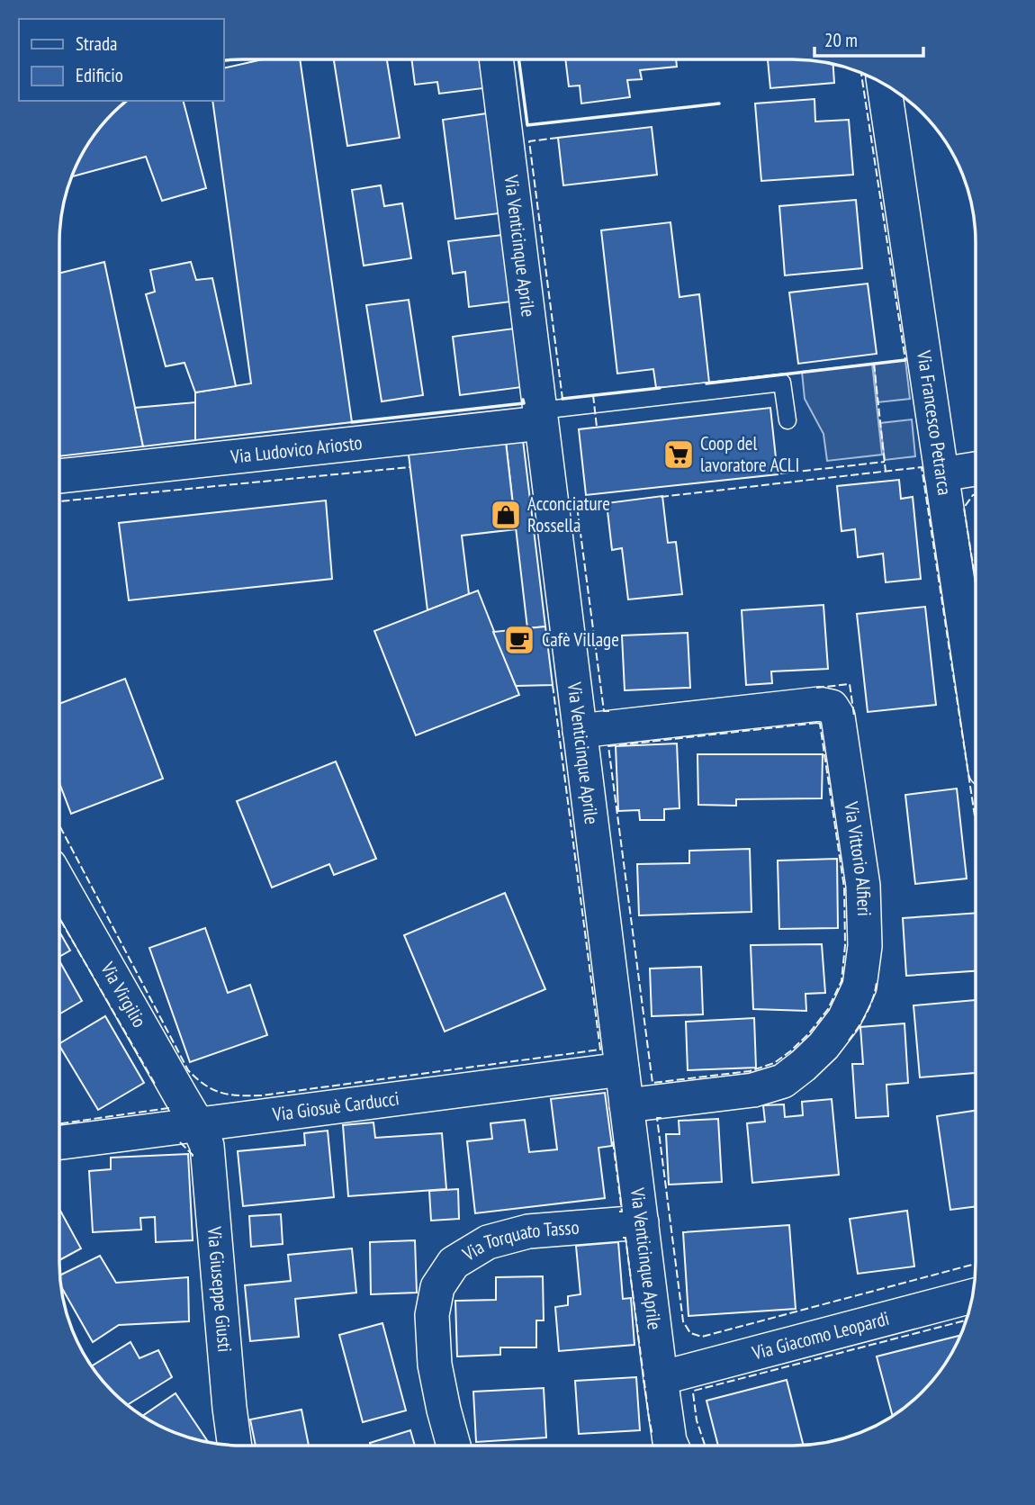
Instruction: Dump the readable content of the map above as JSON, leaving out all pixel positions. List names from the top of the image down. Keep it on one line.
{"streets":{"street":["Via Venticinque Aprile","Via Francesco Petrarca","Via Ludovico Ariosto","Via Vittorio Alfieri","Via Virgilio","Via Giosuè Carducci","Via Torquato Tasso","Via Giuseppe Giusti","Via Giacomo Leopardi"]},"crossings":[["Via Venticinque Aprile","Via Ludovico Ariosto"],["Via Venticinque Aprile","Via Vittorio Alfieri"],["Via Venticinque Aprile","Via Giosuè Carducci"],["Via Venticinque Aprile","Via Torquato Tasso"],["Via Venticinque Aprile","Via Giacomo Leopardi"],["Via Virgilio","Via Giosuè Carducci"],["Via Virgilio","Via Giuseppe Giusti"],["Via Giosuè Carducci","Via Giuseppe Giusti"]],"places":{"supermarket":["Coop del lavoratore ACLI"],"shop":["Acconciature Rossella"],"cafe":["Cafè Village"]},"legend":["Strada","Edificio"],"scale_bar":"20 m"}
